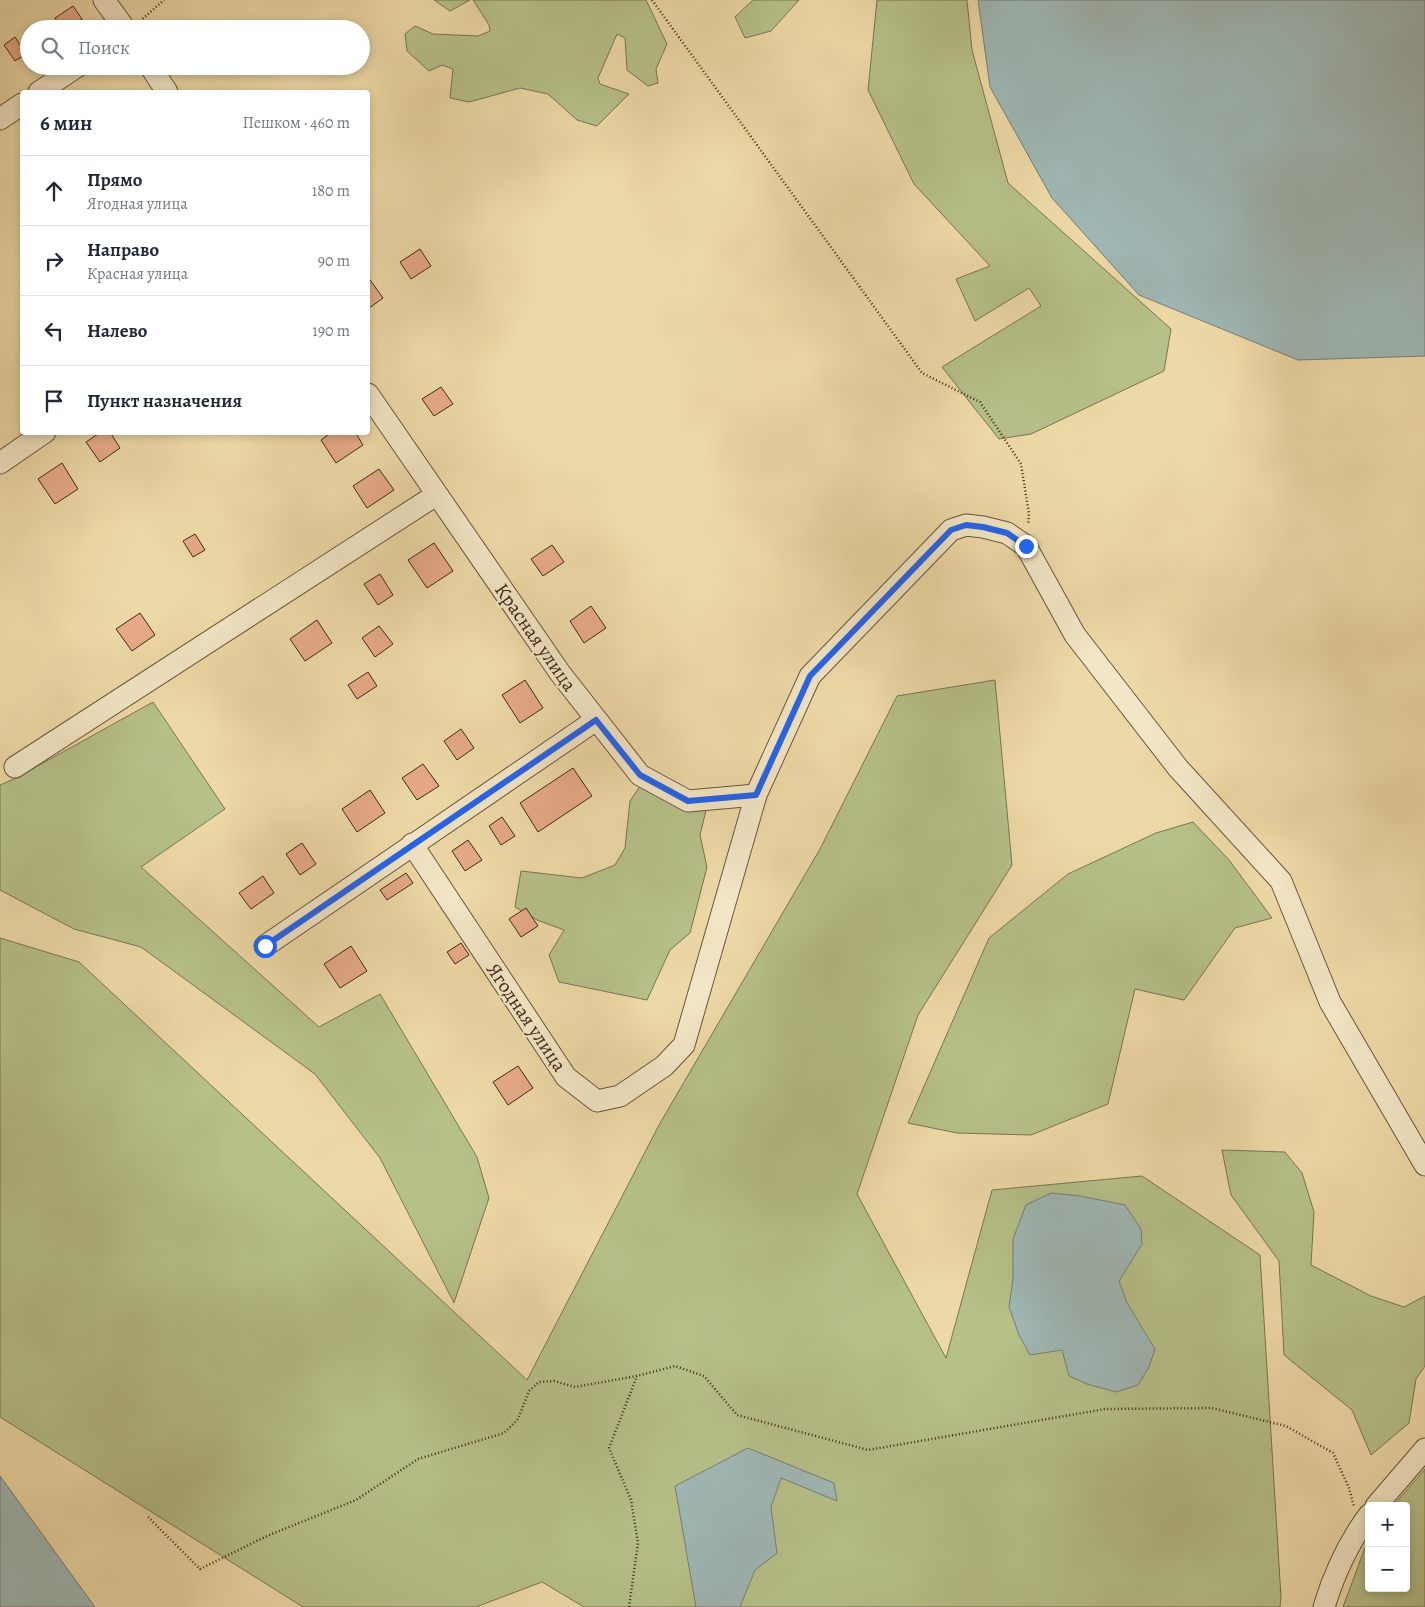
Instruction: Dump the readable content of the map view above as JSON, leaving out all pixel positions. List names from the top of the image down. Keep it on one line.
{"streets":{"street":["Красная улица","Ягодная улица"]},"crossings":[["Красная улица","Ягодная улица"]],"page":{"search":"Поиск","heading":["6 мин","Пешком · 460 m"],"list":[["Прямо","Ягодная улица","180 m"],["Направо","Красная улица","90 m"],["Налево","190 m"],"Пункт назначения"],"map_buttons":["+","−"]}}
